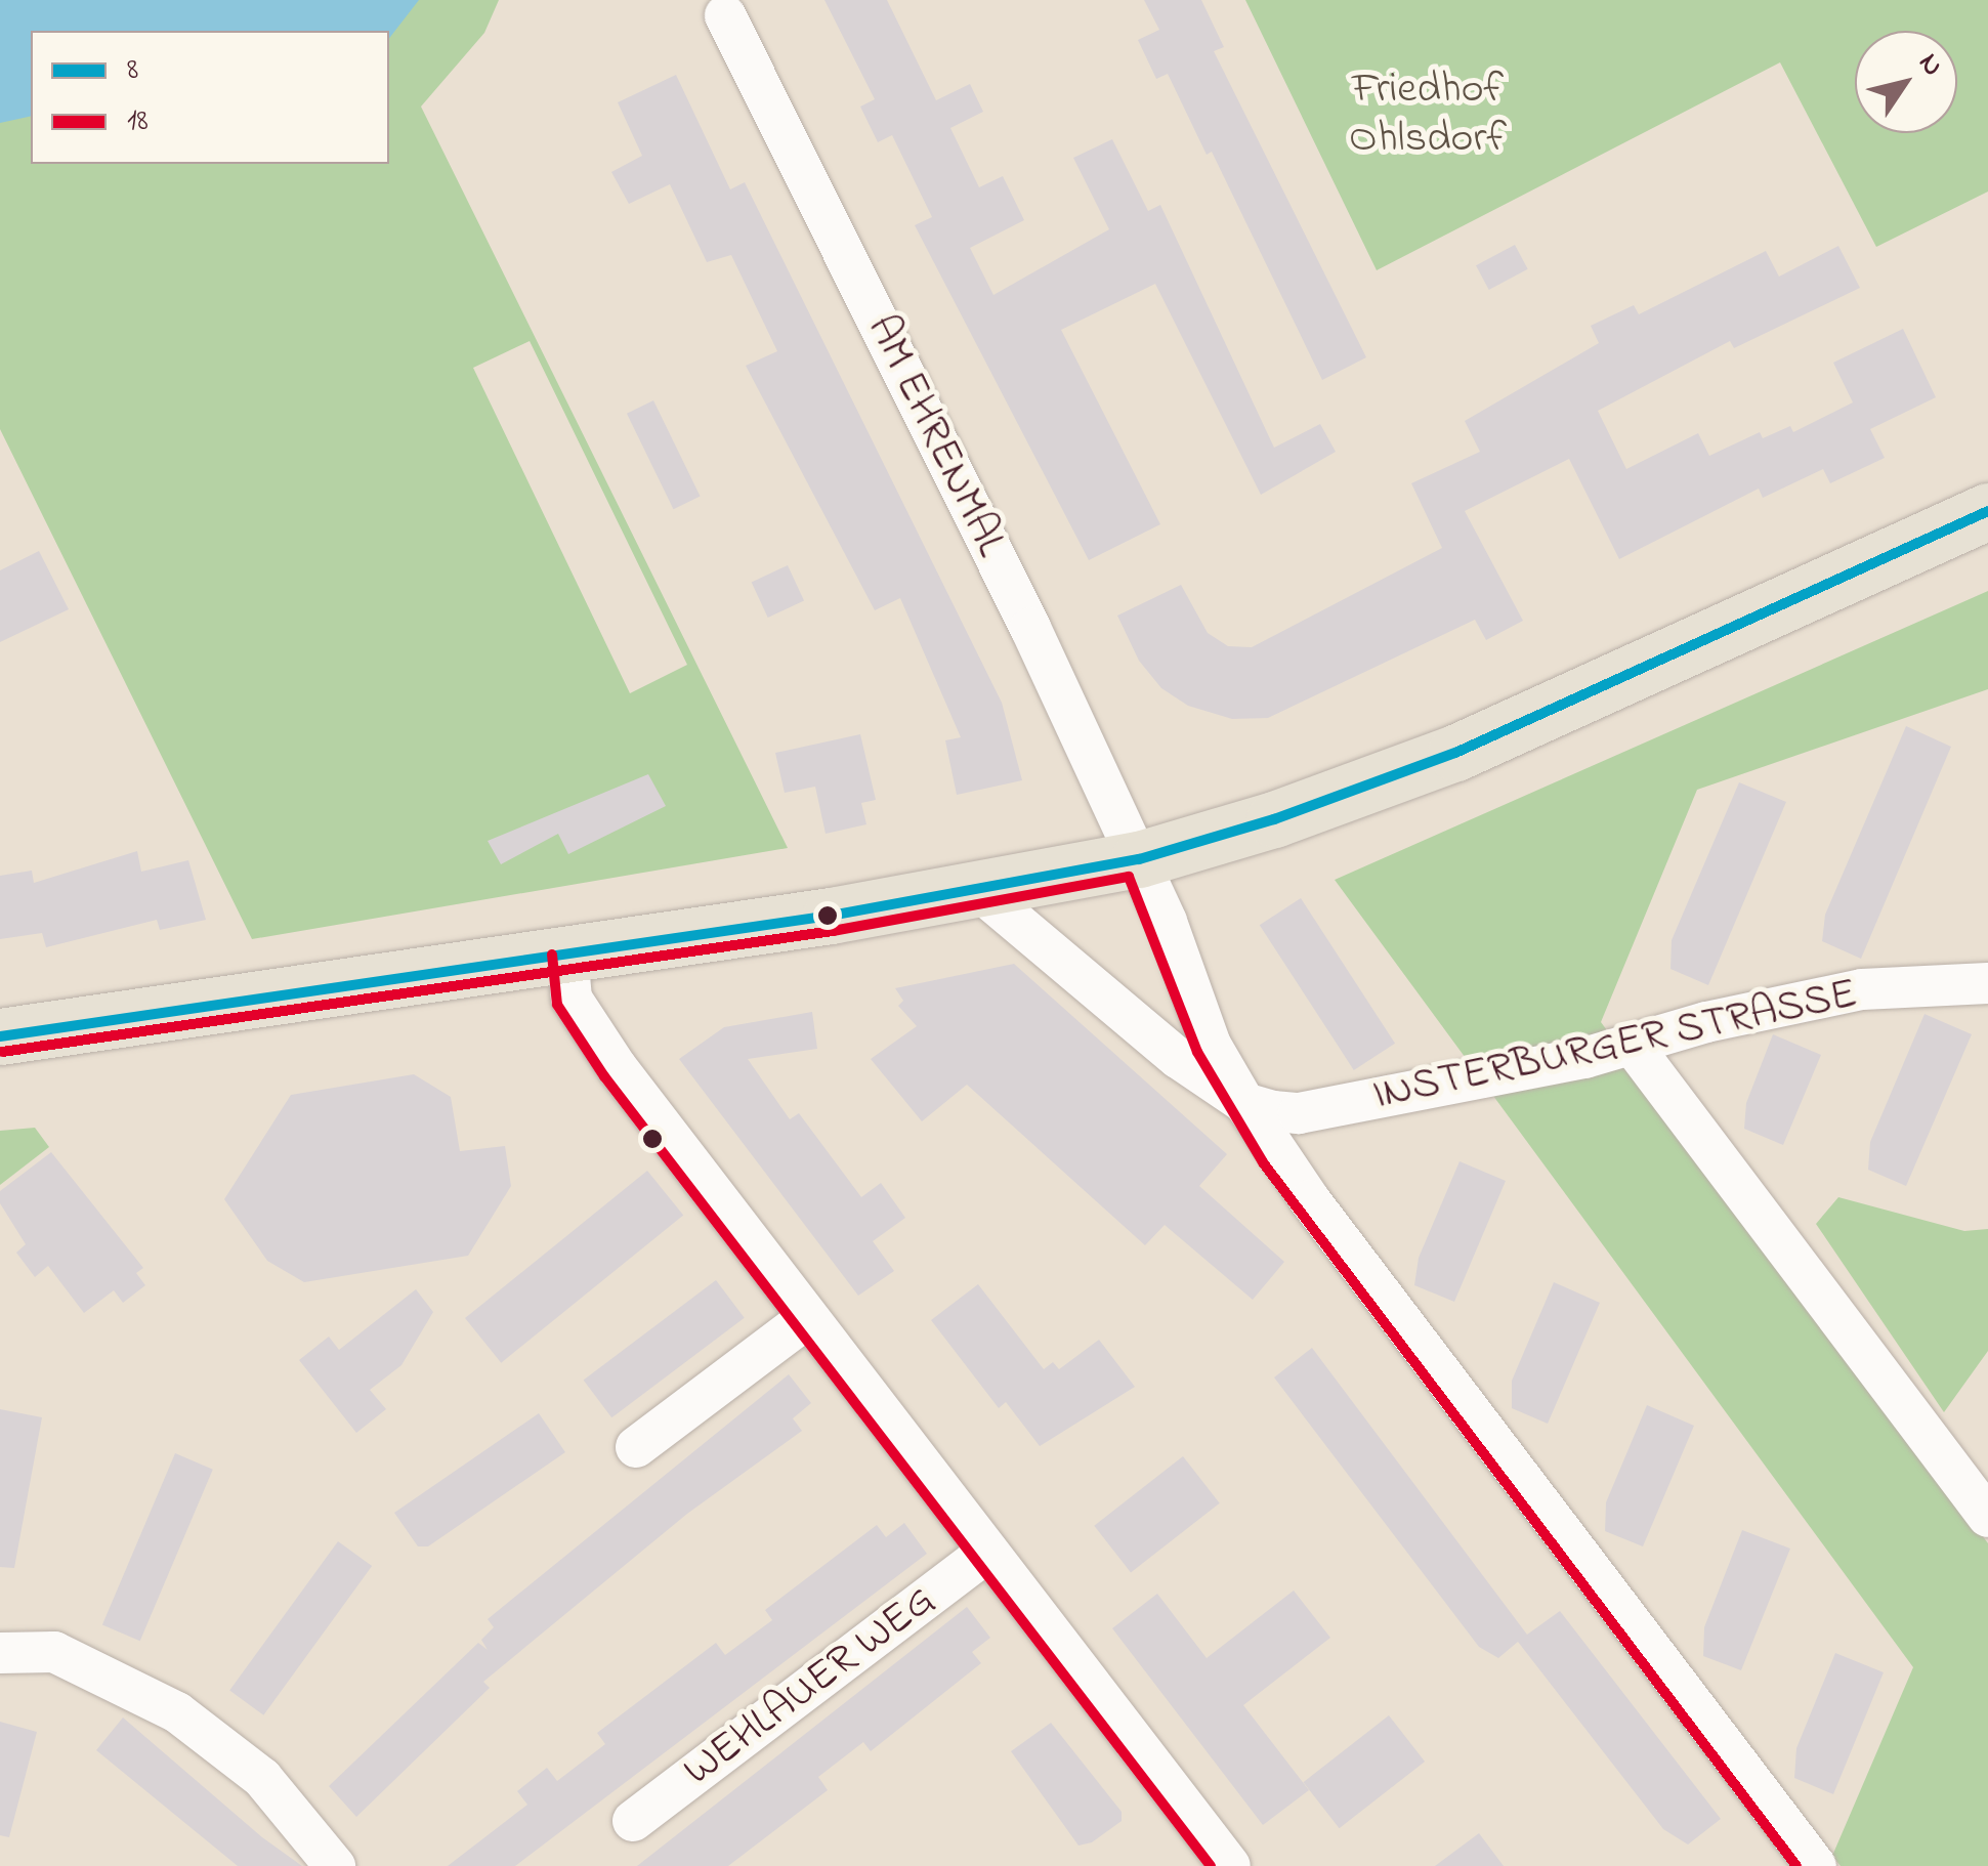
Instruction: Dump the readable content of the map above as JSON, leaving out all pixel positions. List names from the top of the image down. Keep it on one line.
{"streets":{"street":["AM EHRENMAL","INSTERBURGER STRASSE","WEHLAUER WEG"]},"crossings":[["AM EHRENMAL","INSTERBURGER STRASSE"]],"parks":["Friedhof Ohlsdorf"],"lines":["transit line 8","transit line 18"],"legend":["8","18"],"north":"top right"}
